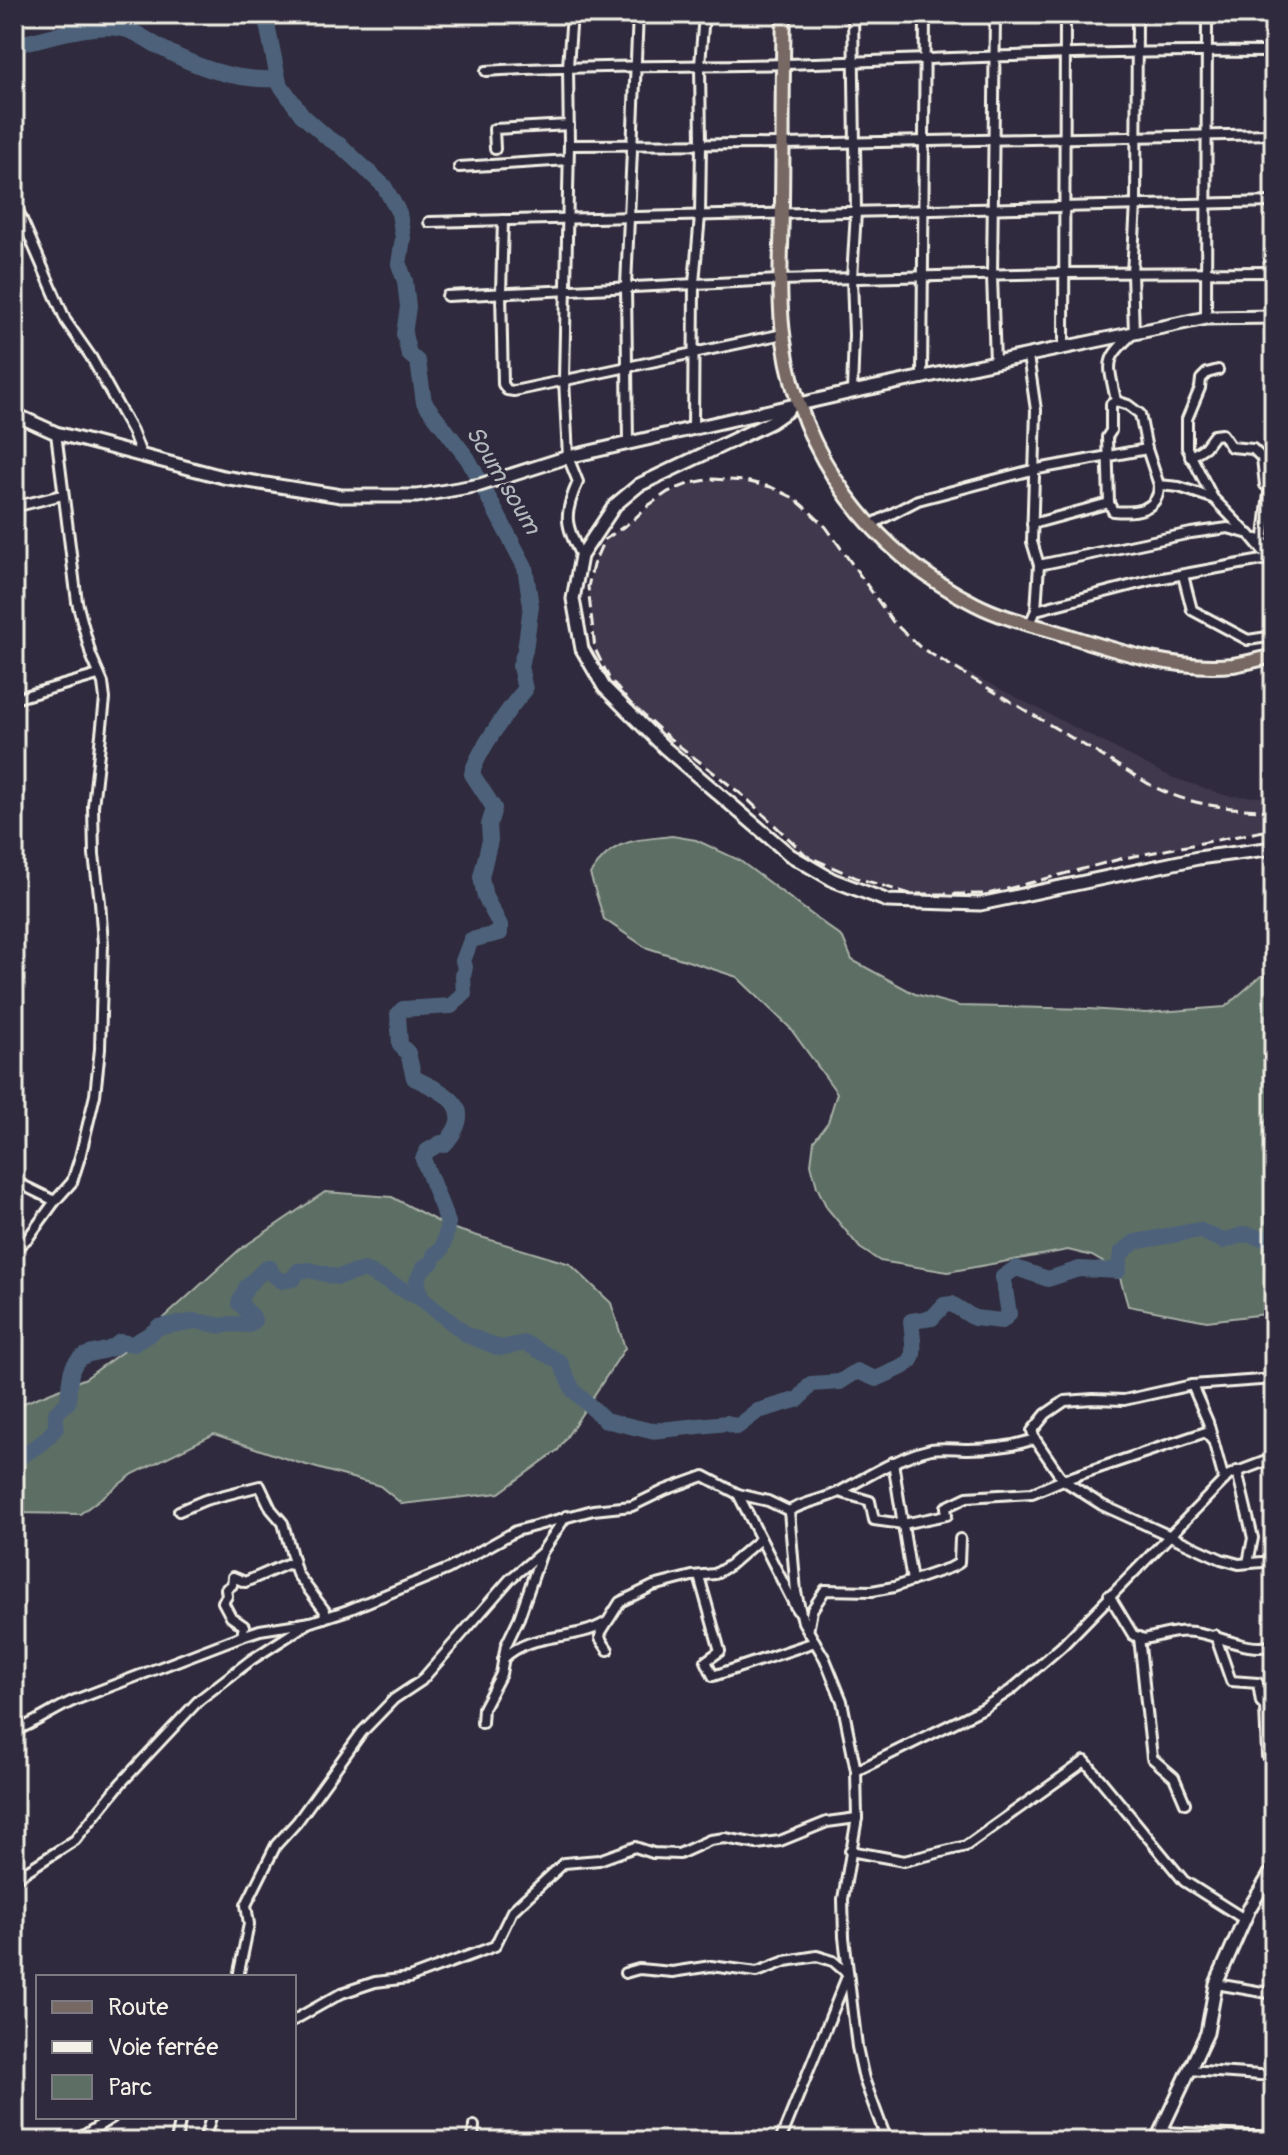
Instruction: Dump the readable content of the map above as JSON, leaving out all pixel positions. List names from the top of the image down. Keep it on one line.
{"water":["Soum soum"],"legend":["Route","Voie ferrée","Parc"]}
